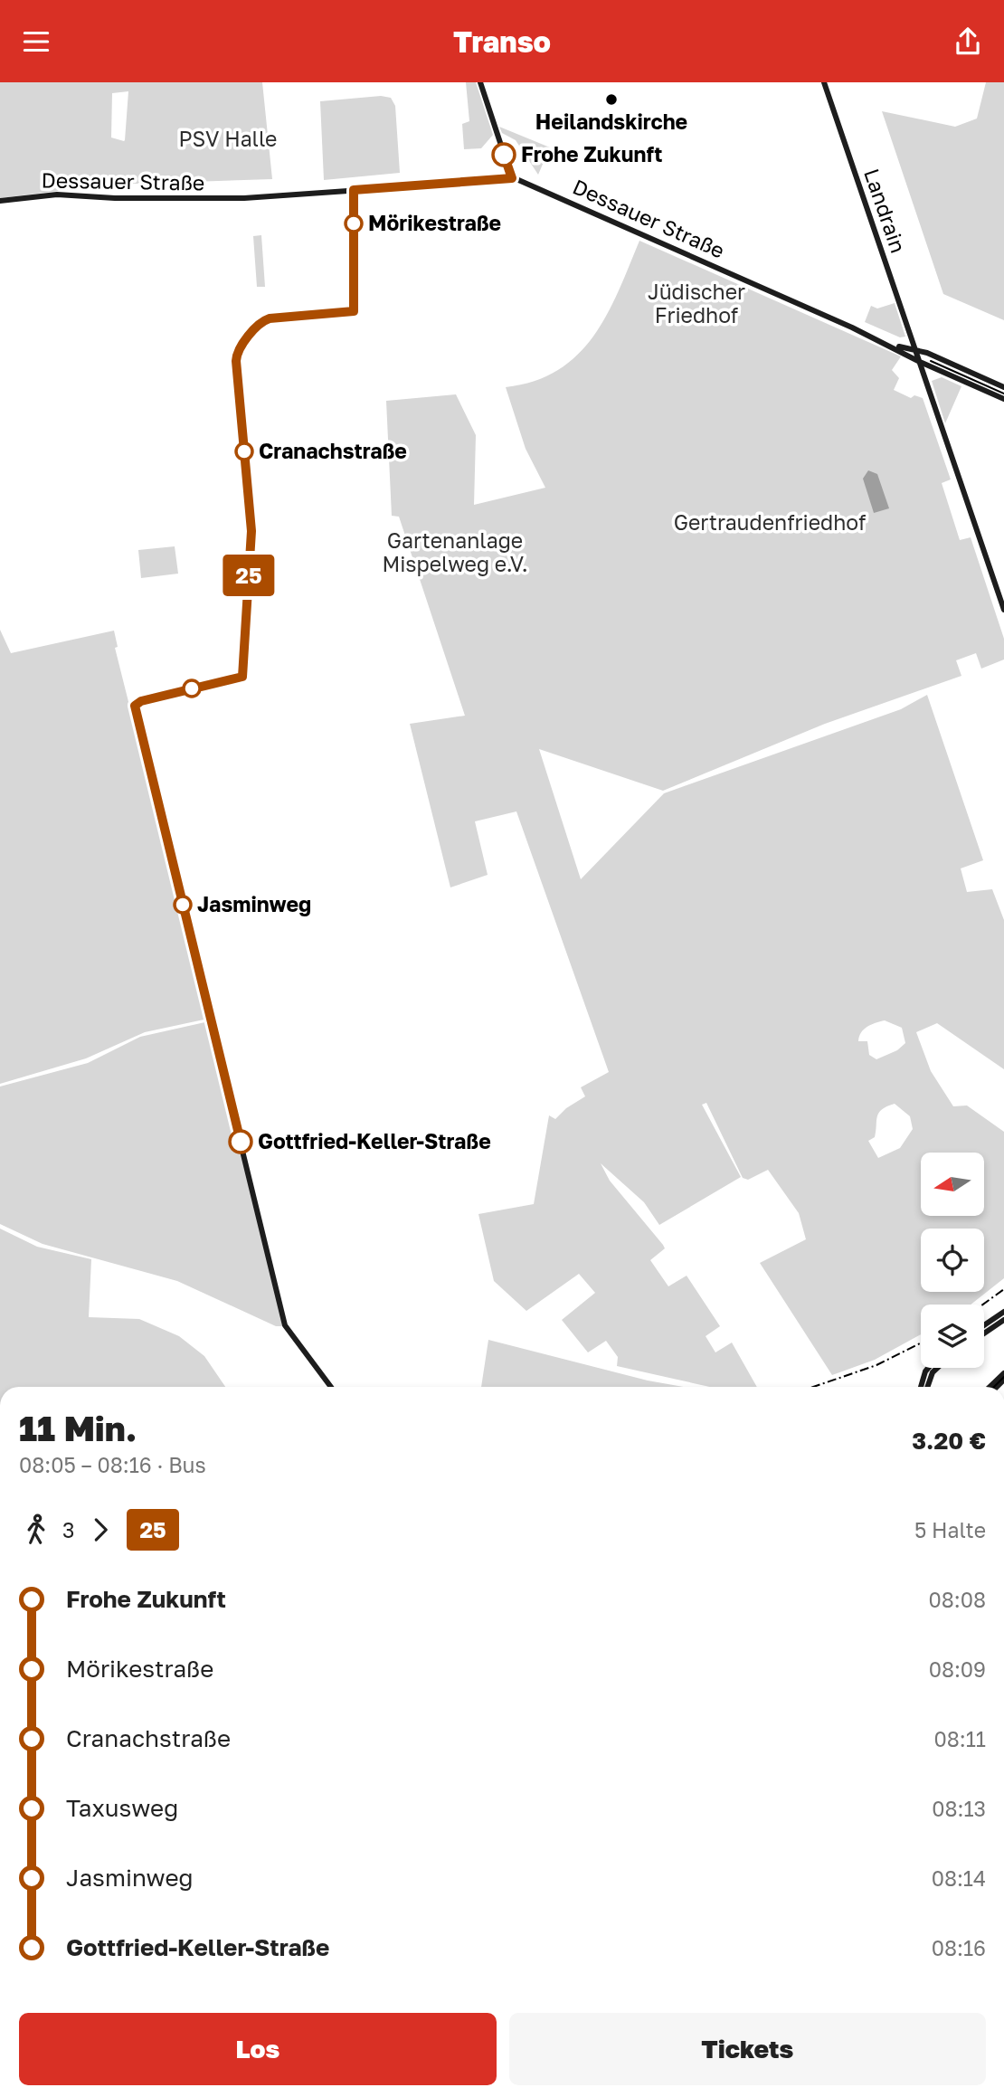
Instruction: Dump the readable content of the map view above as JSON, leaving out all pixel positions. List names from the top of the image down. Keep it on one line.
{"streets":{"street":["Dessauer Straße","Landrain"]},"crossings":[["Dessauer Straße","Landrain"]],"parks":["PSV Halle","Jüdischer Friedhof","Gertraudenfriedhof","Gartenanlage Mispelweg e.V."],"places":["Heilandskirche","Frohe Zukunft","Mörikestraße","Cranachstraße","Jasminweg","Gottfried-Keller-Straße"],"lines":["bus line 25"],"north":"left","page":{"header":"Transo","on_map":"25","heading":["11 Min.","08:05 – 08:16 · Bus","3.20 €"],"legs":["3","25","5 Halte"],"list":[{"name":"Frohe Zukunft","value":"08:08"},{"name":"Mörikestraße","value":"08:09"},{"name":"Cranachstraße","value":"08:11"},{"name":"Taxusweg","value":"08:13"},{"name":"Jasminweg","value":"08:14"},{"name":"Gottfried-Keller-Straße","value":"08:16"}],"buttons":["Los","Tickets"]}}
